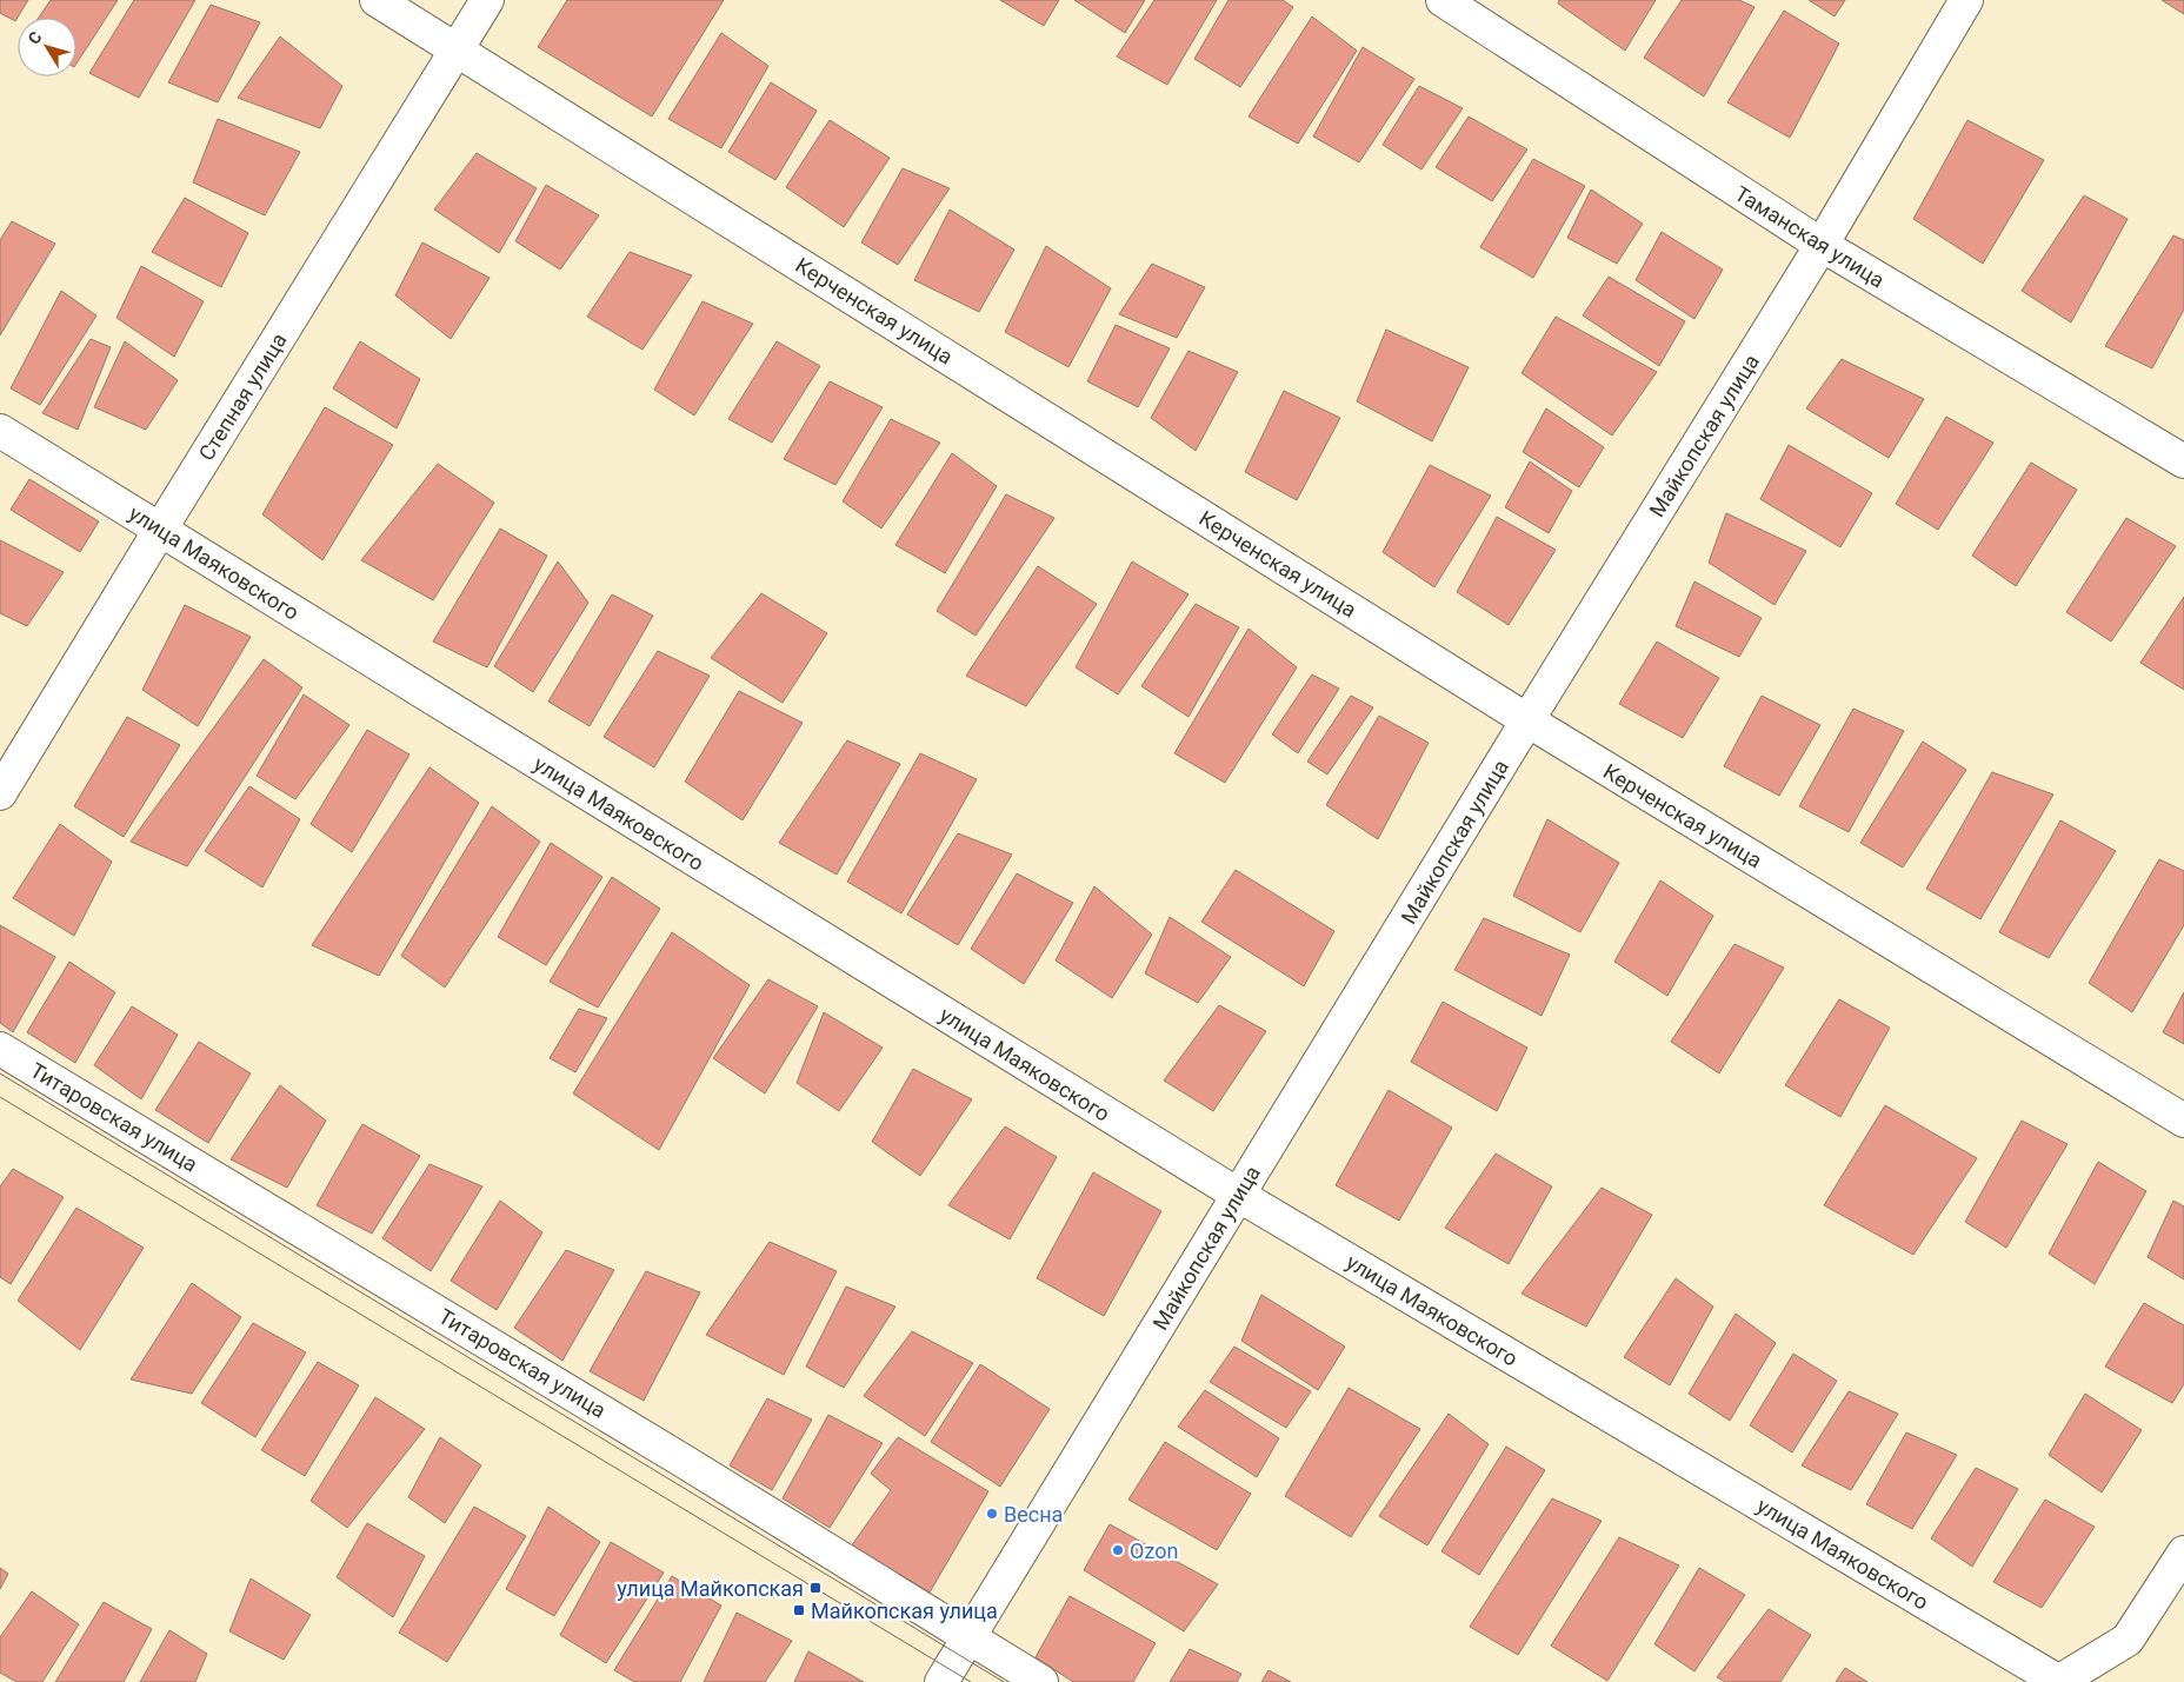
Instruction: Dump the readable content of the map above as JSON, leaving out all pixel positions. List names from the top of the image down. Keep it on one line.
{"streets":{"street":["Таманская улица","Керченская улица","Степная улица","Майкопская улица","улица Маяковского","Титаровская улица"]},"crossings":[["Таманская улица","Майкопская улица"],["Керченская улица","Степная улица"],["Керченская улица","Майкопская улица"],["Степная улица","улица Маяковского"],["Майкопская улица","улица Маяковского"],["Майкопская улица","Титаровская улица"]],"places":{"other":["Весна","Ozon"],"transit":["улица Майкопская","Майкопская улица"]},"north":"top left"}
